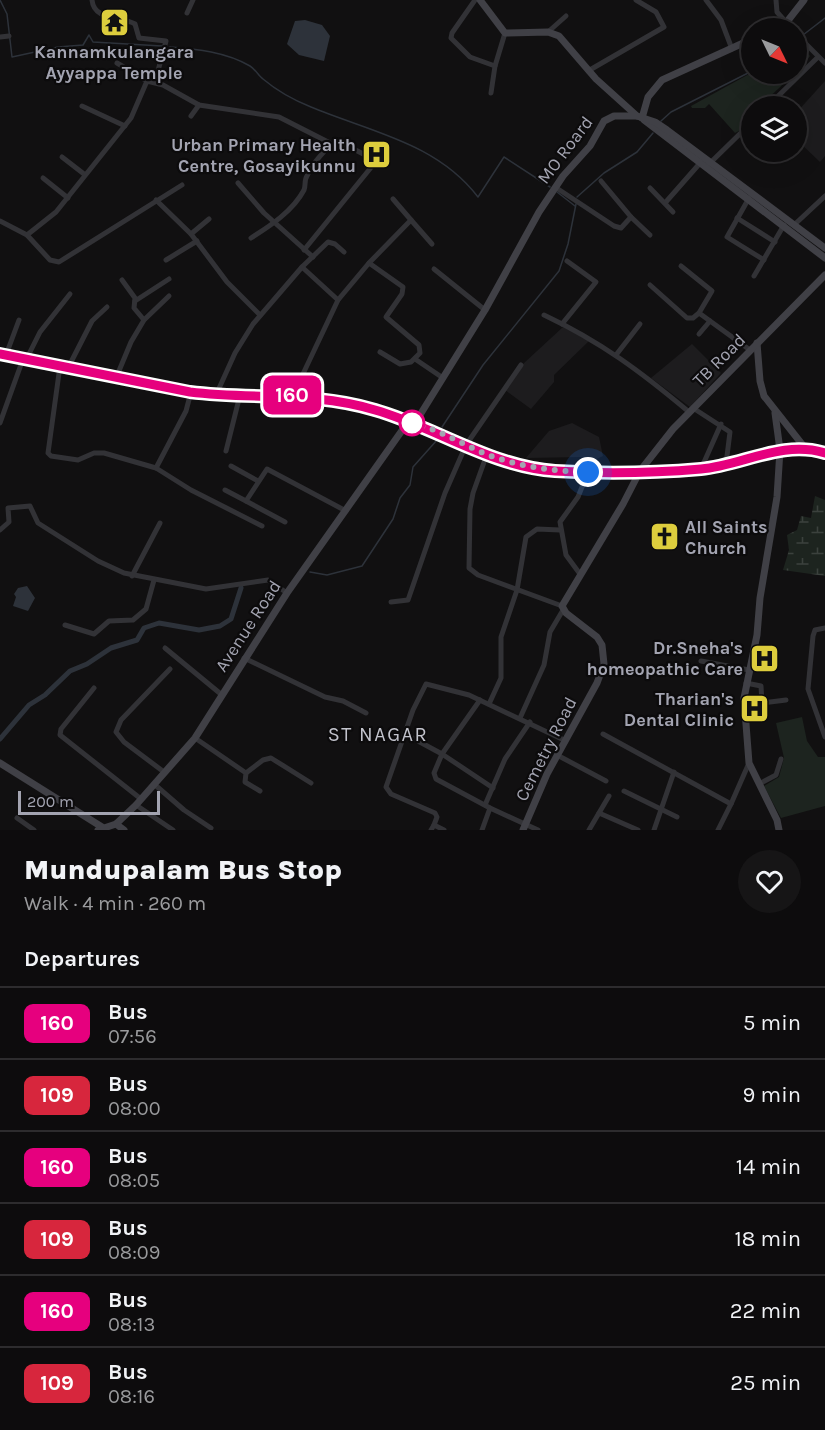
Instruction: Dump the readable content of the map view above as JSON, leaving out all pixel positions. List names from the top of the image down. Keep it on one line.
{"streets":{"street":["MO Roard","TB Road","Avenue Road","Cemetry Road"]},"crossings":[["MO Roard","Avenue Road"]],"districts":["ST NAGAR"],"places":{"temple":["Kannamkulangara Ayyappa Temple"],"hospital":["Urban Primary Health Centre, Gosayikunnu","Dr.Sneha's homeopathic Care","Tharian's Dental Clinic"],"church":["All Saints Church"]},"lines":["bus line 160"],"scale_bar":"200 m","north":"bottom right","page":{"on_map":"160","scale":"200 m","heading":[["Mundupalam Bus Stop","Walk · 4 min · 260 m"],"Departures"],"list":[{"mark":"160","name":"Bus","note":"07:56","value":"5 min"},{"mark":"109","name":"Bus","note":"08:00","value":"9 min"},{"mark":"160","name":"Bus","note":"08:05","value":"14 min"},{"mark":"109","name":"Bus","note":"08:09","value":"18 min"},{"mark":"160","name":"Bus","note":"08:13","value":"22 min"},{"mark":"109","name":"Bus","note":"08:16","value":"25 min"}]}}
